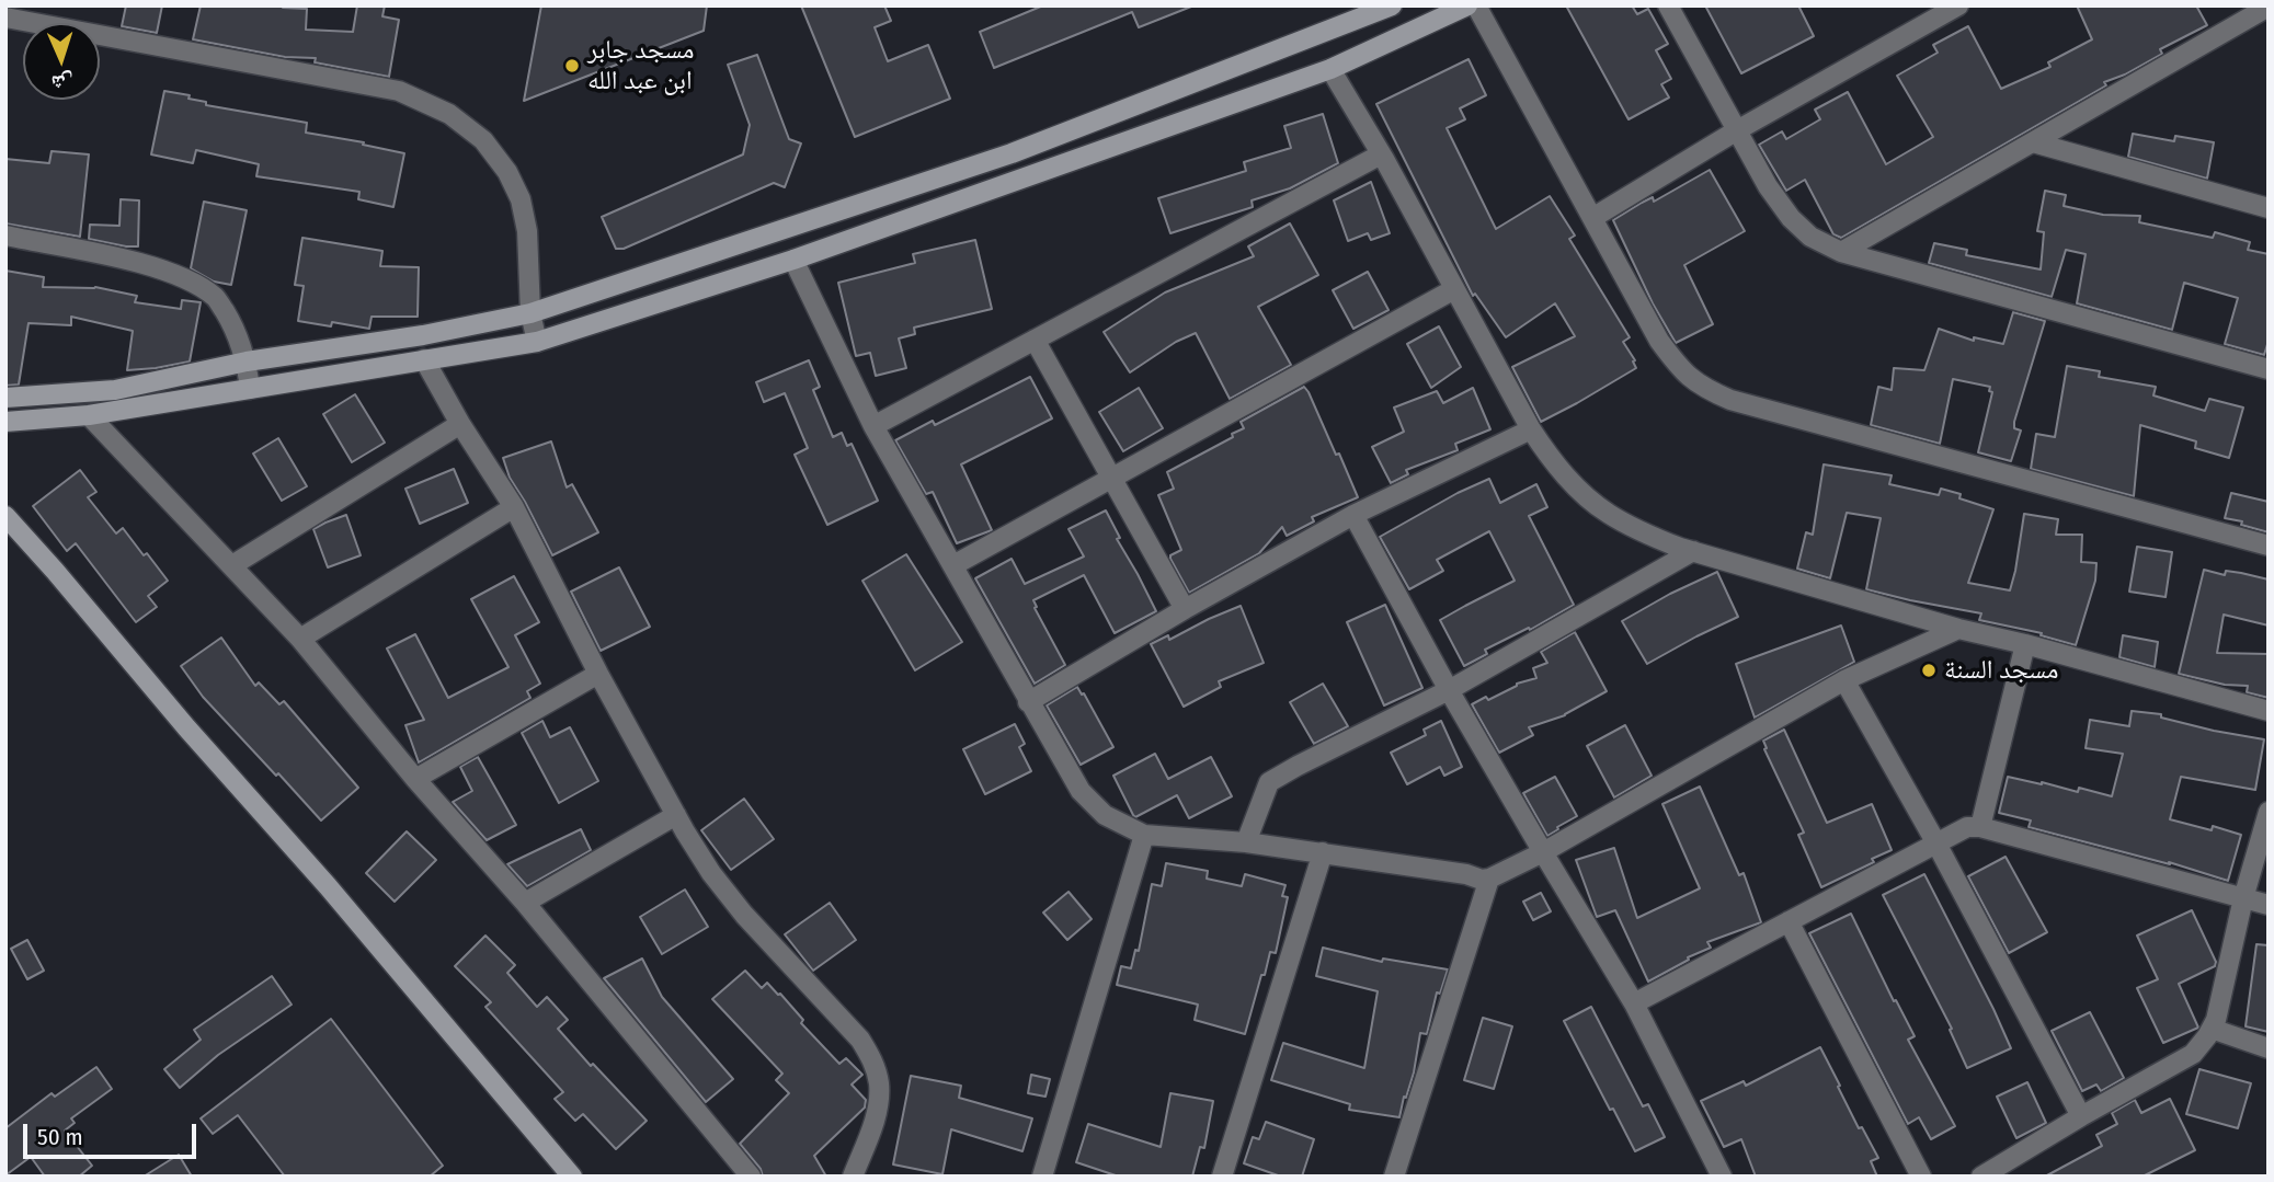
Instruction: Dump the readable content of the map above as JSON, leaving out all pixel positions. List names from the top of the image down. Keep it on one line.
{"places":["مسجد جابر ابن عبد الله","مسجد السنة"],"scale_bar":"50 m","north":"bottom"}
